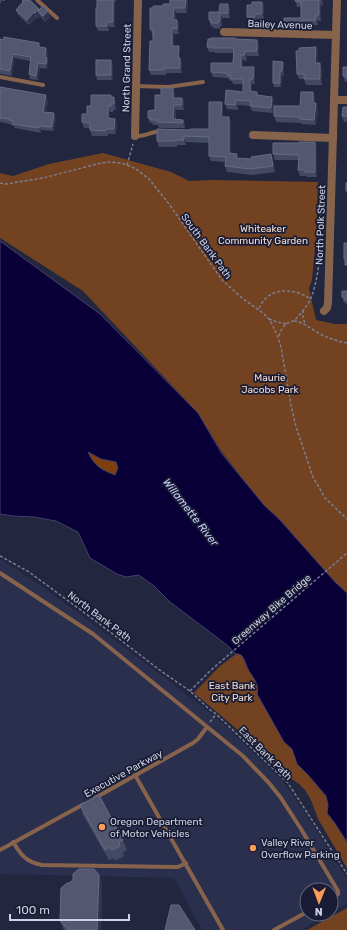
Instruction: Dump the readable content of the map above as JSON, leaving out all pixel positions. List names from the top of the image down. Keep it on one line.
{"streets":{"street":["Bailey Avenue","North Grand Street","North Polk Street"],"lane":["Executive Parkway"],"path":["South Bank Path","Greenway Bike Bridge","North Bank Path","East Bank Path"]},"crossings":[["Bailey Avenue","North Polk Street"],["Greenway Bike Bridge","North Bank Path"],["Greenway Bike Bridge","East Bank Path"],["North Bank Path","East Bank Path"]],"water":["Willamette River"],"parks":["Whiteaker Community Garden","Maurie Jacobs Park","East Bank City Park"],"places":["Oregon Department of Motor Vehicles","Valley River Overflow Parking"],"scale_bar":"100 m","north":"bottom"}
